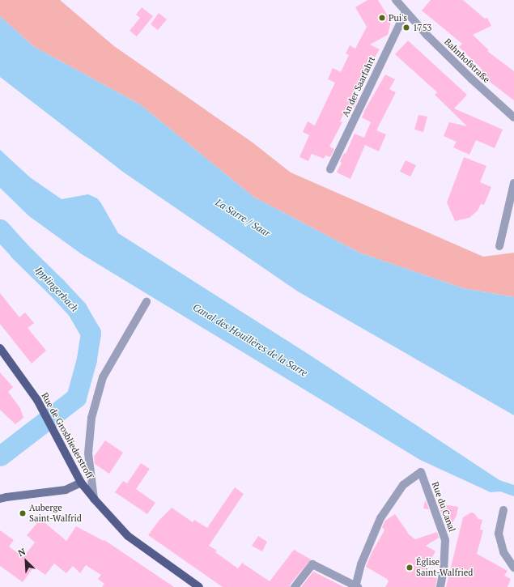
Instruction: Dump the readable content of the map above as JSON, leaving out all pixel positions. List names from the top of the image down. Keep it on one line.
{"streets":{"main road":["Rue de Grosbliederstroff"],"street":["Bahnhofstraße","An der Saarfahrt","Rue du Canal"]},"crossings":[["Bahnhofstraße","An der Saarfahrt"]],"water":["La Sarre / Saar","Ipplingerbach","Canal des Houillères de la Sarre"],"places":["Pui's","1753","Auberge Saint-Walfrid","Église Saint-Walfried"],"north":"top left"}
